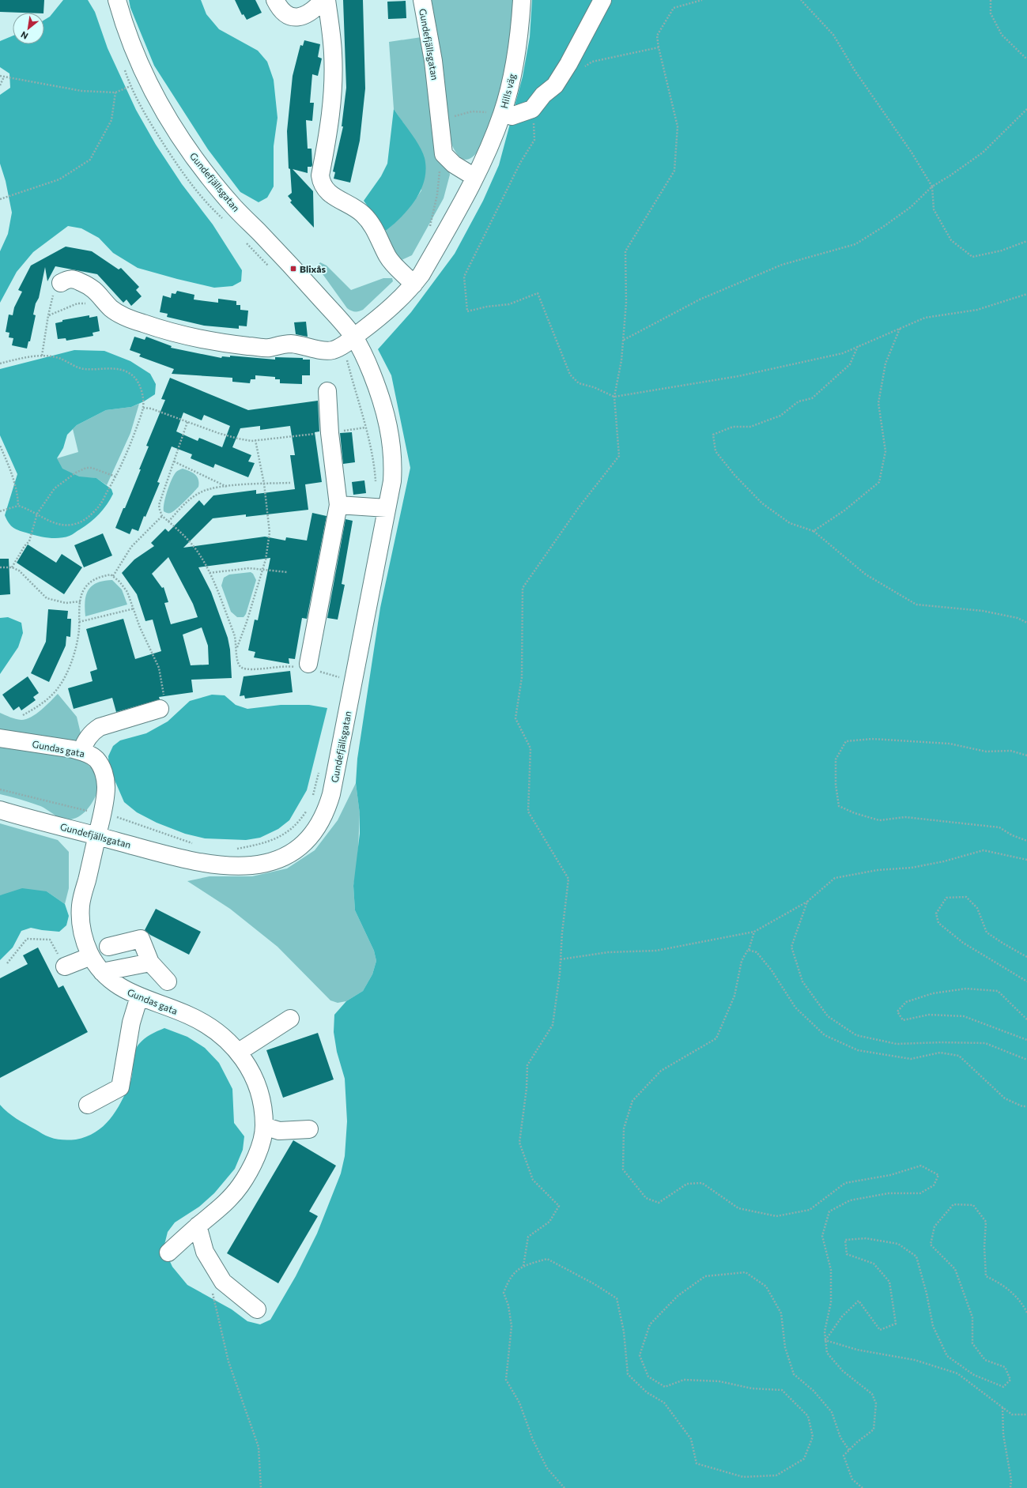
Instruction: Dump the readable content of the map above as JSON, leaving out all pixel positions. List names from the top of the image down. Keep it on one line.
{"streets":{"street":["Gundefjällsgatan","Hills väg","Gundas gata"]},"crossings":[["Gundefjällsgatan","Gundas gata"]],"places":{"transit":["Blixås"]},"north":"bottom left"}
